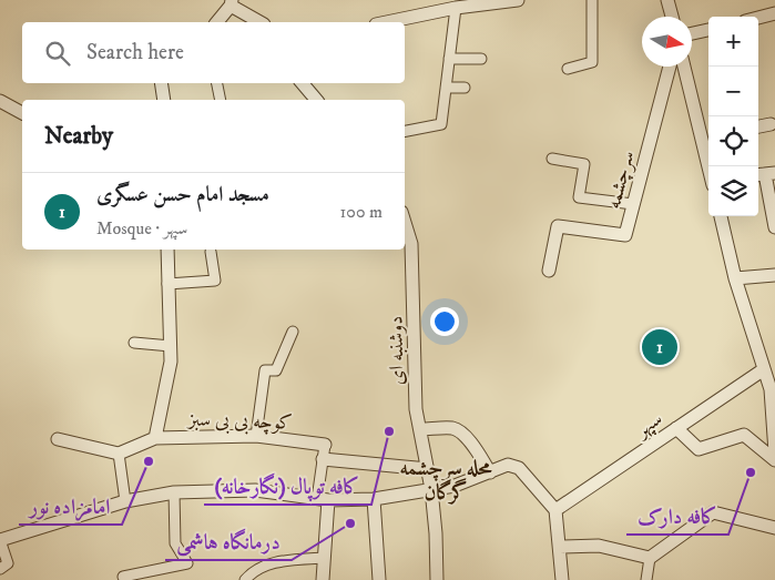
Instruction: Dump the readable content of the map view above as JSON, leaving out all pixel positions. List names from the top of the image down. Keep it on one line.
{"streets":{"street":["سرچشمه","دوشنبه ای","کوچه بی بی سبز","سپهر"]},"districts":["محله سرچشمه گرگان"],"places":["کافه توپال (نگارخانه)","امامزاده نور","کافه دارک","درمانگاه هاشمی"],"north":"right","page":{"map_buttons":["+","−"],"search":"Search here","heading":"Nearby","list":[{"mark":"1","name":"مسجد امام حسن عسگری","note":"Mosque · سپهر","value":"100 m"}],"pins":"1"}}
